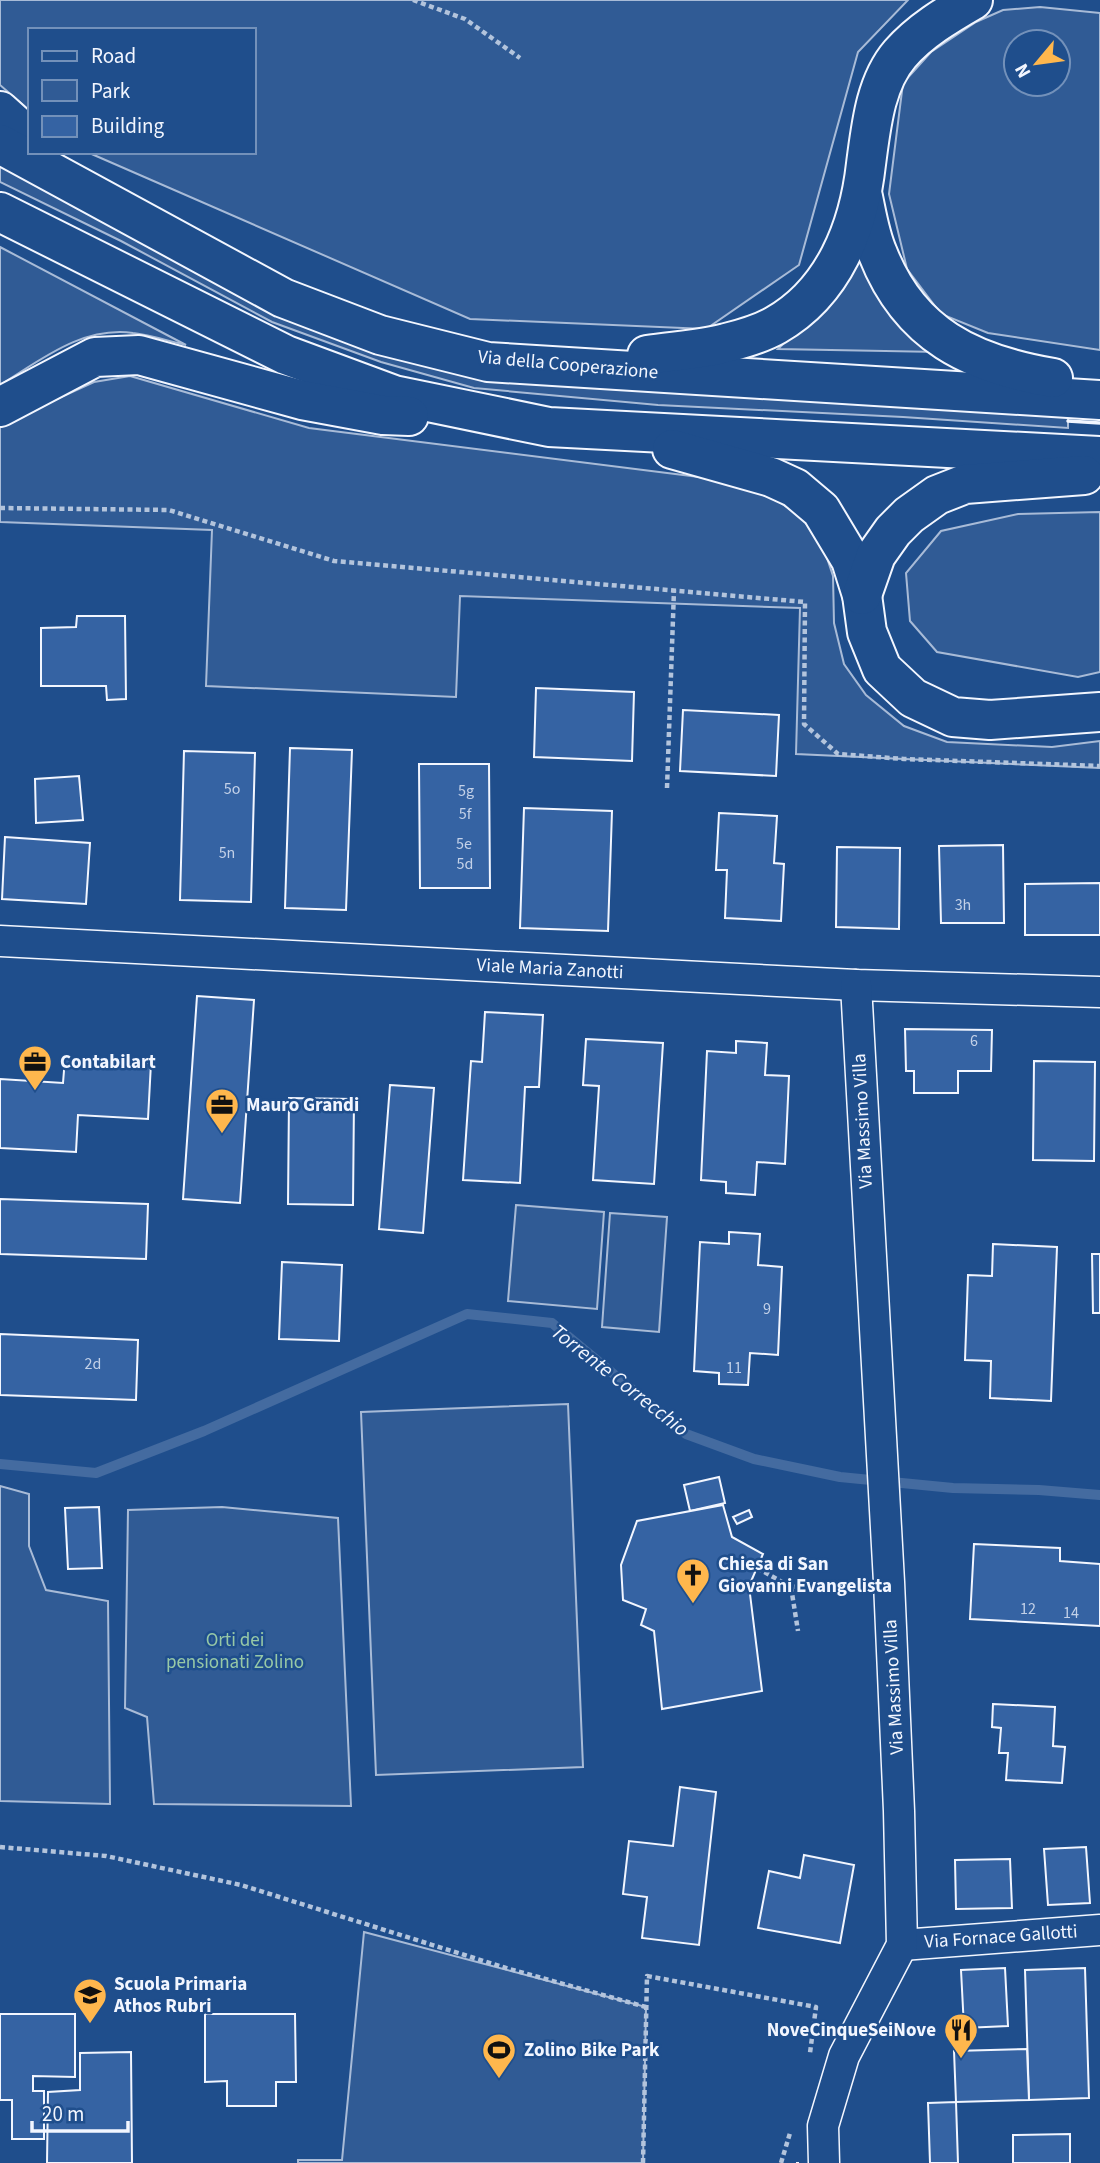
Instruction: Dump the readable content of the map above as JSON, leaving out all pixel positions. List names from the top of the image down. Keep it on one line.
{"streets":{"highway":["Via della Cooperazione"],"street":["Viale Maria Zanotti","Via Massimo Villa","Via Fornace Gallotti"]},"crossings":[["Viale Maria Zanotti","Via Massimo Villa"],["Via Massimo Villa","Via Fornace Gallotti"]],"water":["Torrente Correcchio"],"parks":["Orti dei pensionati Zolino"],"places":{"office":["Contabilart","Mauro Grandi"],"church":["Chiesa di San Giovanni Evangelista"],"school or university":["Scuola Primaria Athos Rubri"],"restaurant":["NoveCinqueSeiNove"],"sports":["Zolino Bike Park"]},"house_numbers":["5o","5g","5f","5e","5n","5d","3h","6","9","2d","11","12","14"],"legend":["Road","Park","Building"],"scale_bar":"20 m","north":"bottom left"}
